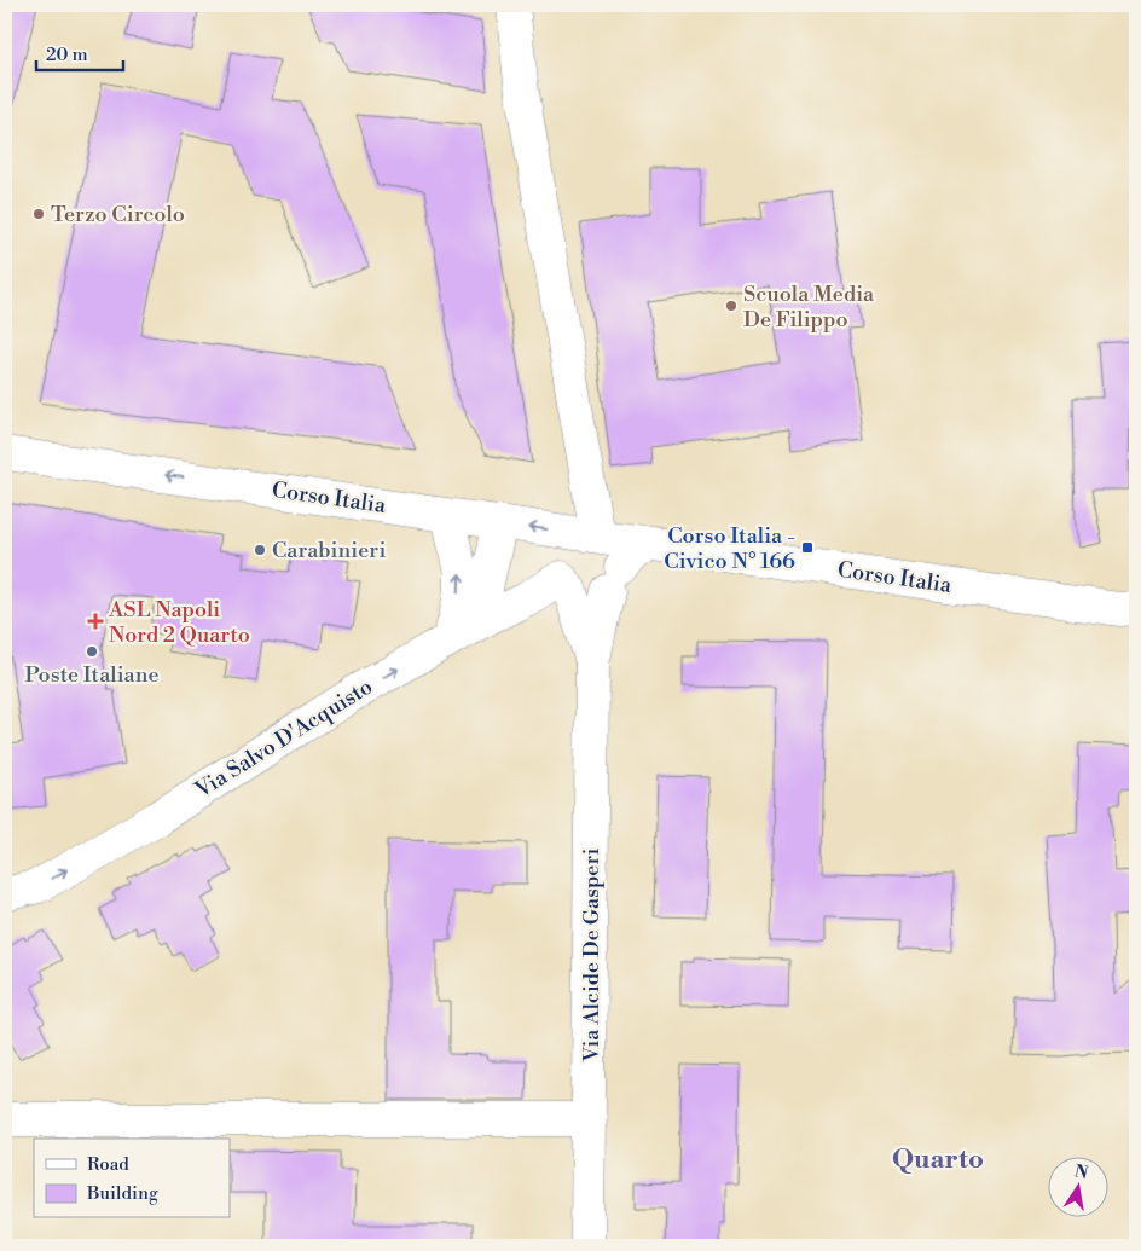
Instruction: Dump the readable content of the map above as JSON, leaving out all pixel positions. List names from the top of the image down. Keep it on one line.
{"streets":{"street":["Corso Italia","Via Salvo D'Acquisto","Via Alcide De Gasperi"]},"crossings":[["Corso Italia","Via Salvo D'Acquisto"],["Corso Italia","Via Alcide De Gasperi"],["Via Salvo D'Acquisto","Via Alcide De Gasperi"]],"one_way":["Corso Italia","Via Salvo D'Acquisto"],"districts":["Quarto"],"places":{"other":["Terzo Circolo","Scuola Media De Filippo","Carabinieri","Poste Italiane"],"transit":["Corso Italia - Civico N° 166"],"health":["ASL Napoli Nord 2 Quarto"]},"legend":["Road","Building"],"scale_bar":"20 m","north":"top"}
